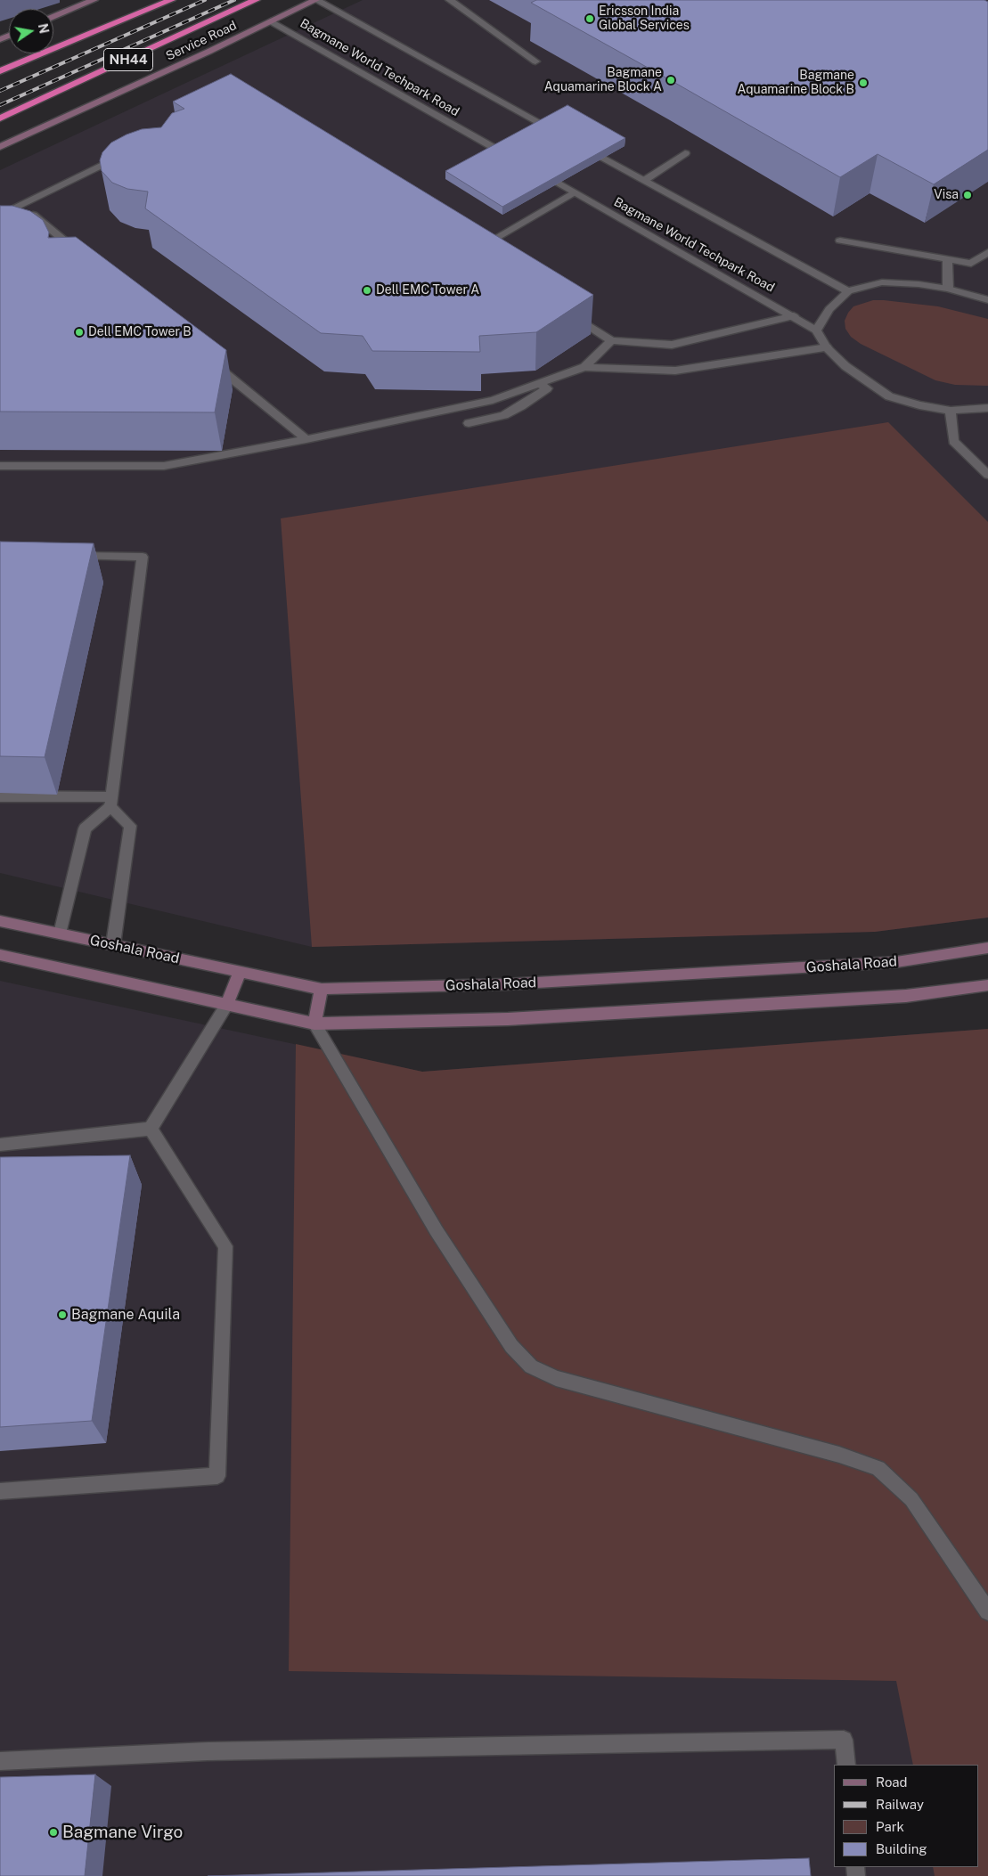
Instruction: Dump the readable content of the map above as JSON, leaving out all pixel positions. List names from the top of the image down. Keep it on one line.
{"streets":{"highway":["NH44"],"street":["Service Road","Bagmane World Techpark Road","Goshala Road"]},"crossings":[["Service Road","Bagmane World Techpark Road"]],"places":["Ericsson India Global Services","Bagmane Aquamarine Block A","Bagmane Aquamarine Block B","Visa","Dell EMC Tower A","Dell EMC Tower B","Bagmane Aquila","Bagmane Virgo"],"legend":["Road","Railway","Park","Building"],"north":"right"}
